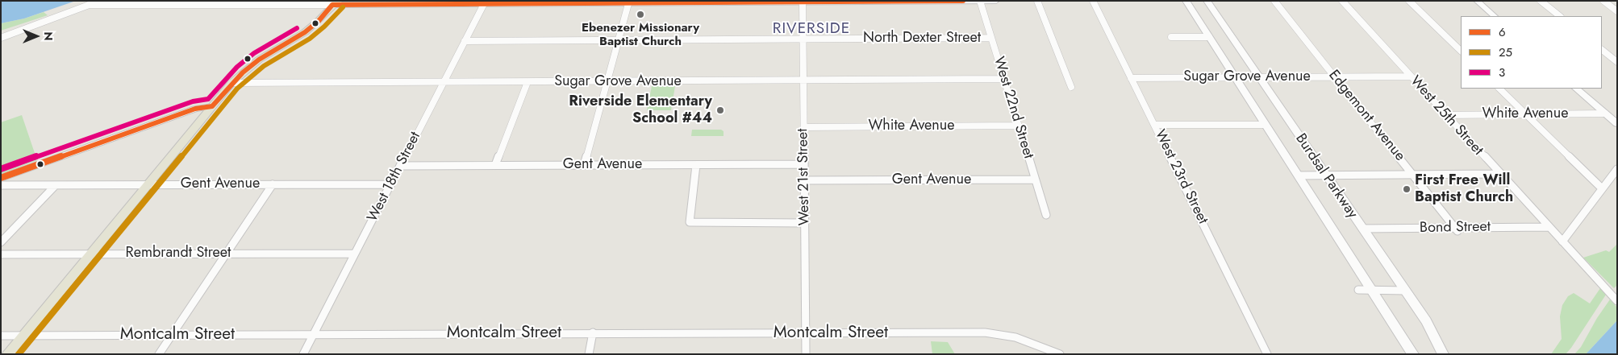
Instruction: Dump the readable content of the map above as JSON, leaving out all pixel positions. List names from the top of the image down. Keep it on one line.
{"streets":{"street":["North Dexter Street","Sugar Grove Avenue","West 22nd Street","White Avenue","Edgemont Avenue","West 25th Street","Gent Avenue","Burdsal Parkway","West 18th Street","West 21st Street","West 23rd Street","Bond Street","Rembrandt Street","Montcalm Street"]},"crossings":[["North Dexter Street","West 22nd Street"],["North Dexter Street","West 18th Street"],["North Dexter Street","West 21st Street"],["Sugar Grove Avenue","West 22nd Street"],["Sugar Grove Avenue","Edgemont Avenue"],["Sugar Grove Avenue","West 25th Street"],["Sugar Grove Avenue","Burdsal Parkway"],["Sugar Grove Avenue","West 18th Street"],["Sugar Grove Avenue","West 21st Street"],["Sugar Grove Avenue","West 23rd Street"],["West 22nd Street","White Avenue"],["West 22nd Street","Gent Avenue"],["White Avenue","West 25th Street"],["White Avenue","West 21st Street"],["Edgemont Avenue","Bond Street"],["West 25th Street","Bond Street"],["Gent Avenue","West 18th Street"],["Gent Avenue","West 21st Street"],["Burdsal Parkway","Bond Street"],["West 18th Street","Rembrandt Street"],["West 18th Street","Montcalm Street"],["West 21st Street","Montcalm Street"]],"districts":["RIVERSIDE"],"places":["Ebenezer Missionary Baptist Church","Riverside Elementary School #44","First Free Will Baptist Church"],"lines":["transit line 6","transit line 25","transit line 3"],"legend":["6","25","3"],"north":"right"}
